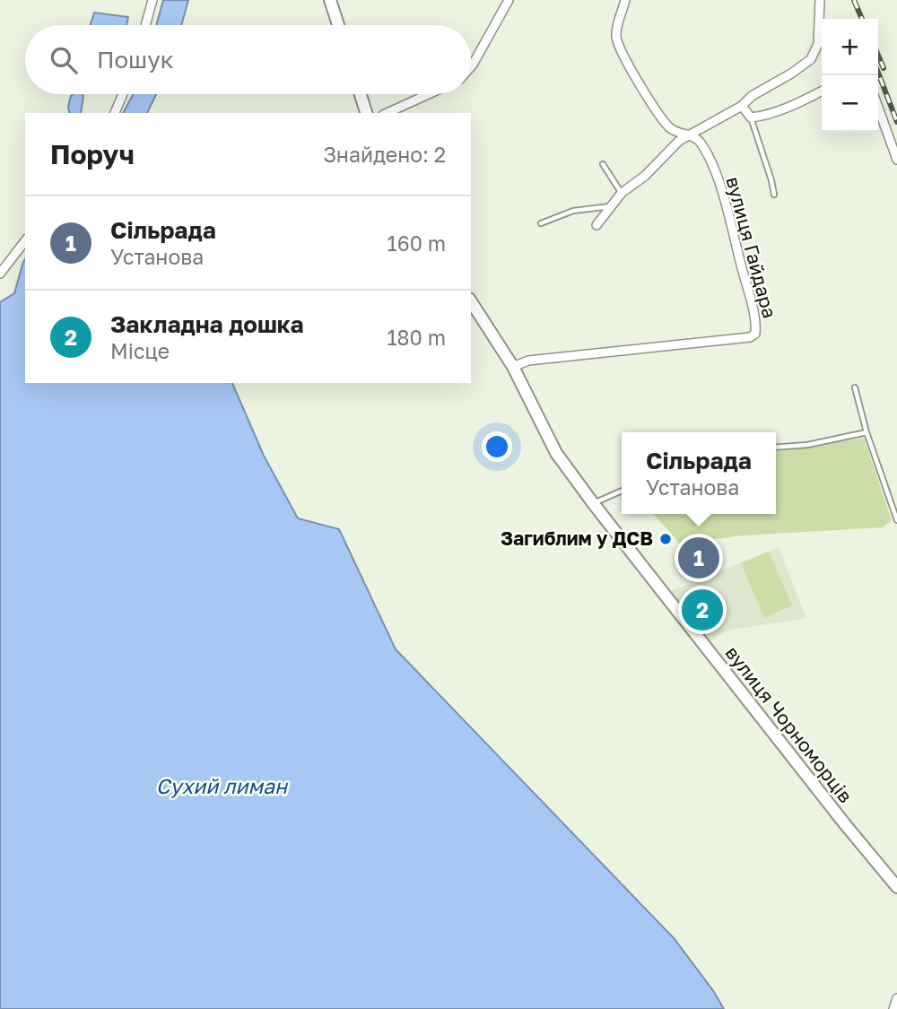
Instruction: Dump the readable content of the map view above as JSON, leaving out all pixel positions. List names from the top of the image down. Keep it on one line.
{"streets":{"main road":["вулиця Чорноморців"],"street":["вулиця Гайдара"]},"crossings":[["вулиця Гайдара","вулиця Чорноморців"]],"water":["Сухий лиман"],"places":["Загиблим у ДСВ"],"page":{"map_buttons":["+","−"],"search":"Пошук","heading":["Поруч","Знайдено: 2"],"list":[{"mark":"1","name":"Сільрада","note":"Установа","value":"160 m"},{"mark":"2","name":"Закладна дошка","note":"Місце","value":"180 m"}],"popup":["Сільрада","Установа"],"pins":["1","2"]}}
